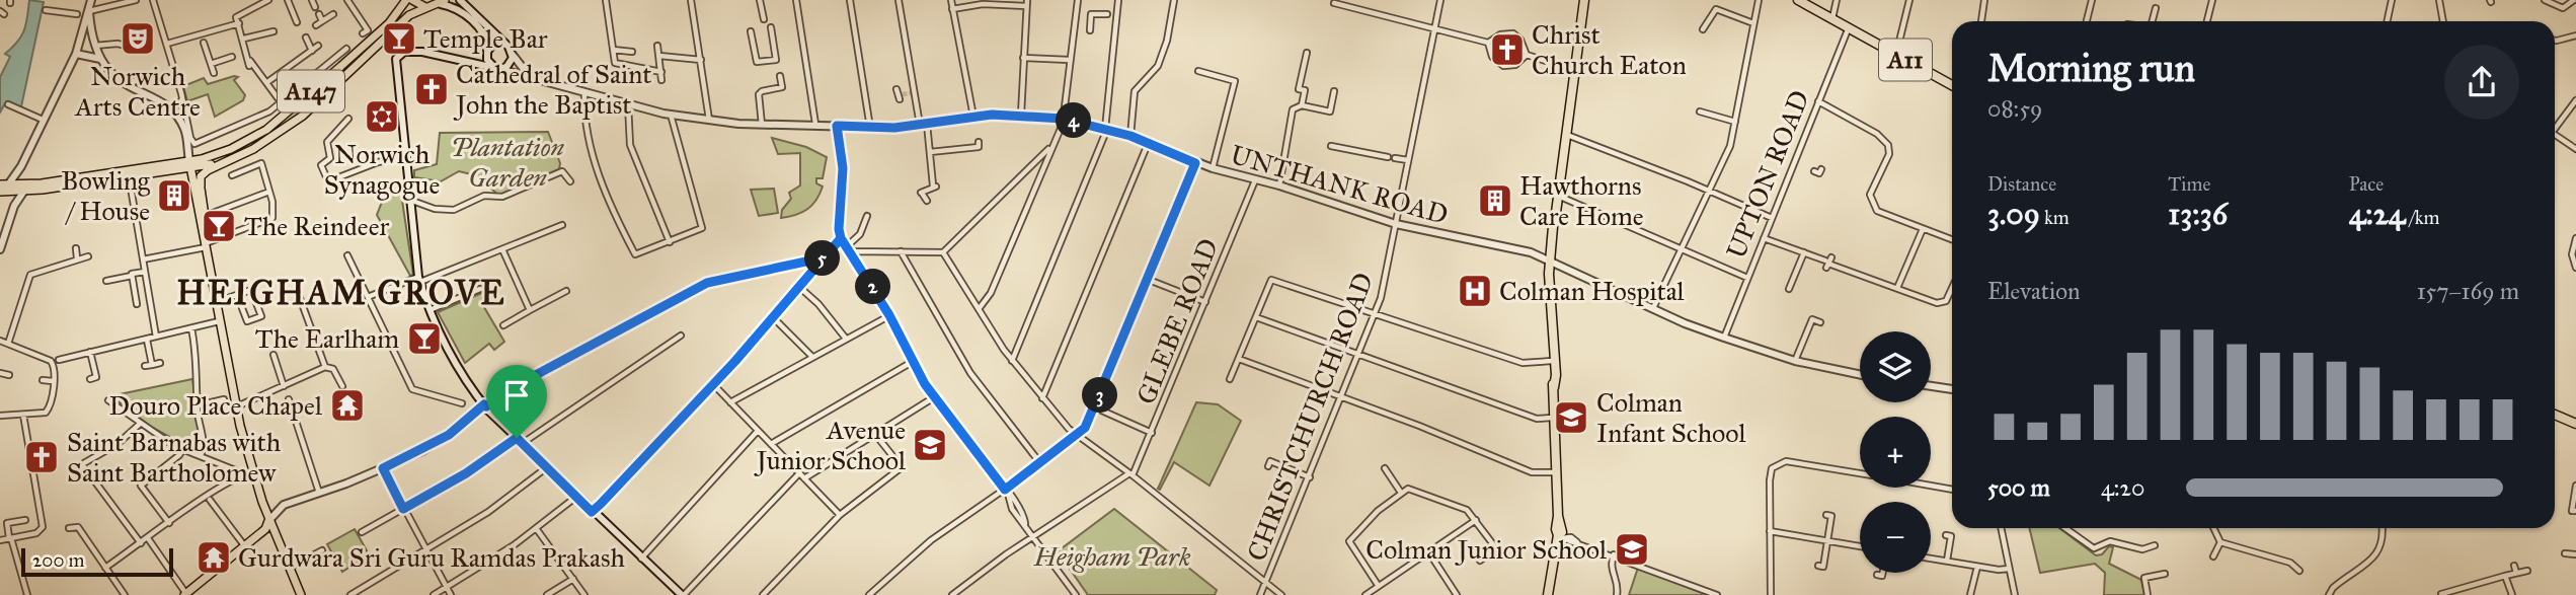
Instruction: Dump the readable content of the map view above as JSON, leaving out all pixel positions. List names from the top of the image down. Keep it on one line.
{"streets":{"highway":["A11"],"main road":["A147"],"street":["UPTON ROAD","UNTHANK ROAD","GLEBE ROAD","CHRISTCHURCH ROAD"]},"crossings":[["A11","UPTON ROAD"],["UPTON ROAD","UNTHANK ROAD"],["UNTHANK ROAD","GLEBE ROAD"],["UNTHANK ROAD","CHRISTCHURCH ROAD"]],"districts":["HEIGHAM GROVE"],"parks":["Plantation Garden","Heigham Park"],"places":{"theatre":["Norwich Arts Centre"],"bar":["Temple Bar","The Reindeer","The Earlham"],"church":["Christ Church Eaton","Cathedral of Saint John the Baptist","Saint Barnabas with Saint Bartholomew"],"synagogue":["Norwich Synagogue"],"building":["Bowling / House","Hawthorns Care Home"],"hospital":["Colman Hospital"],"temple":["Douro Place Chapel","Gurdwara Sri Guru Ramdas Prakash"],"school or university":["Colman Infant School","Avenue Junior School","Colman Junior School"]},"scale_bar":"200 m","page":{"heading":["Morning run","08:59"],"pins":["4","5","2","3"],"stats":[["Distance","3.09 km"],["Time","13:36"],["Pace","4:24 /km"]],"chart":["Elevation","157–169 m"],"map_buttons":["+","−"],"list":[{"name":"500 m","note":"4:20"}],"scale":"200 m"}}
